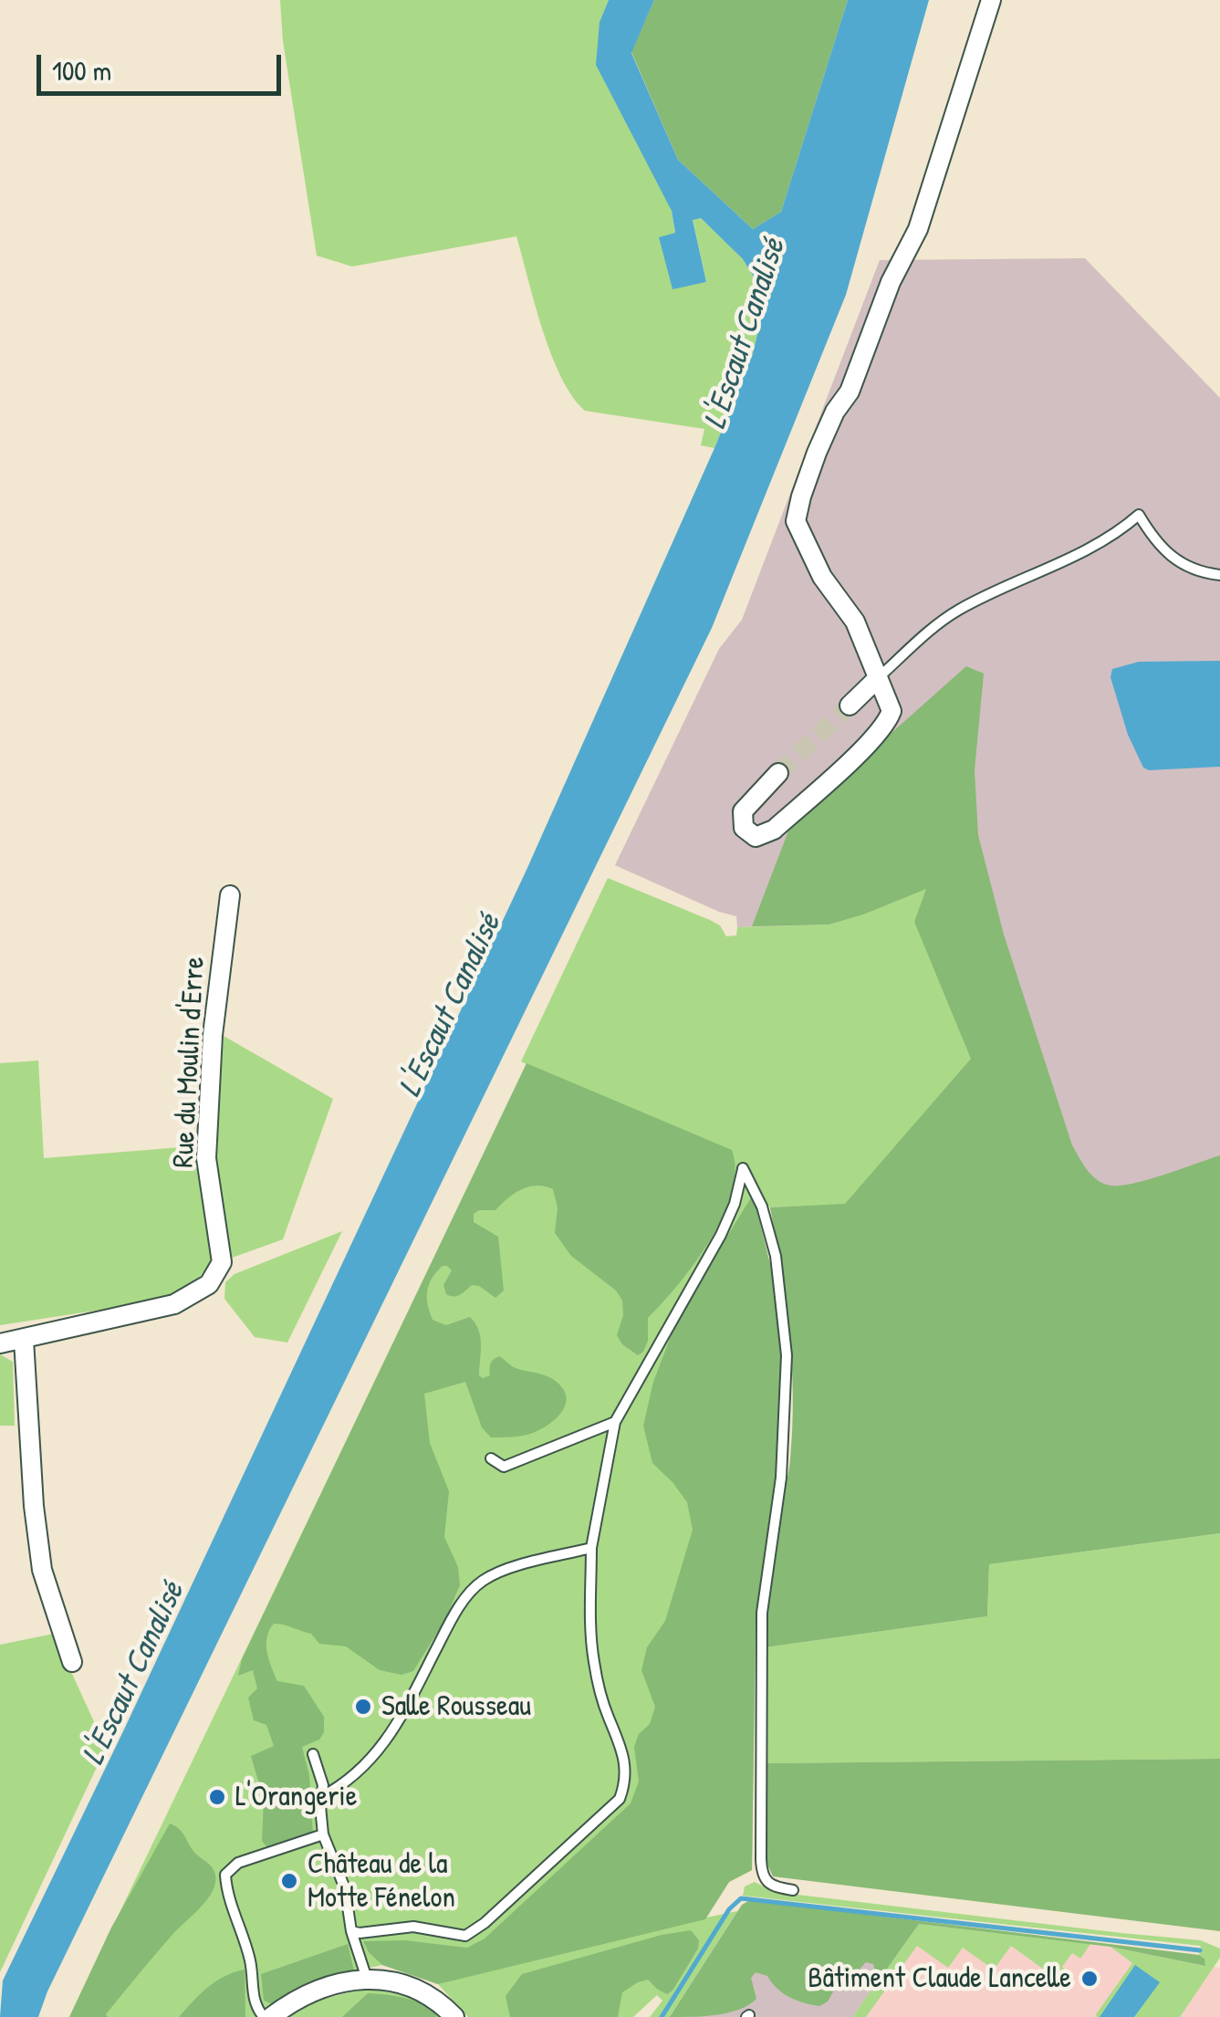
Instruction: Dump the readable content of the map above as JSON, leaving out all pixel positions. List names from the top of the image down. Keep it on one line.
{"streets":{"street":["Rue du Moulin d'Erre"]},"water":["L'Escaut Canalisé"],"places":["Salle Rousseau","L'Orangerie","Château de la Motte Fénelon","Bâtiment Claude Lancelle"],"scale_bar":"100 m"}
